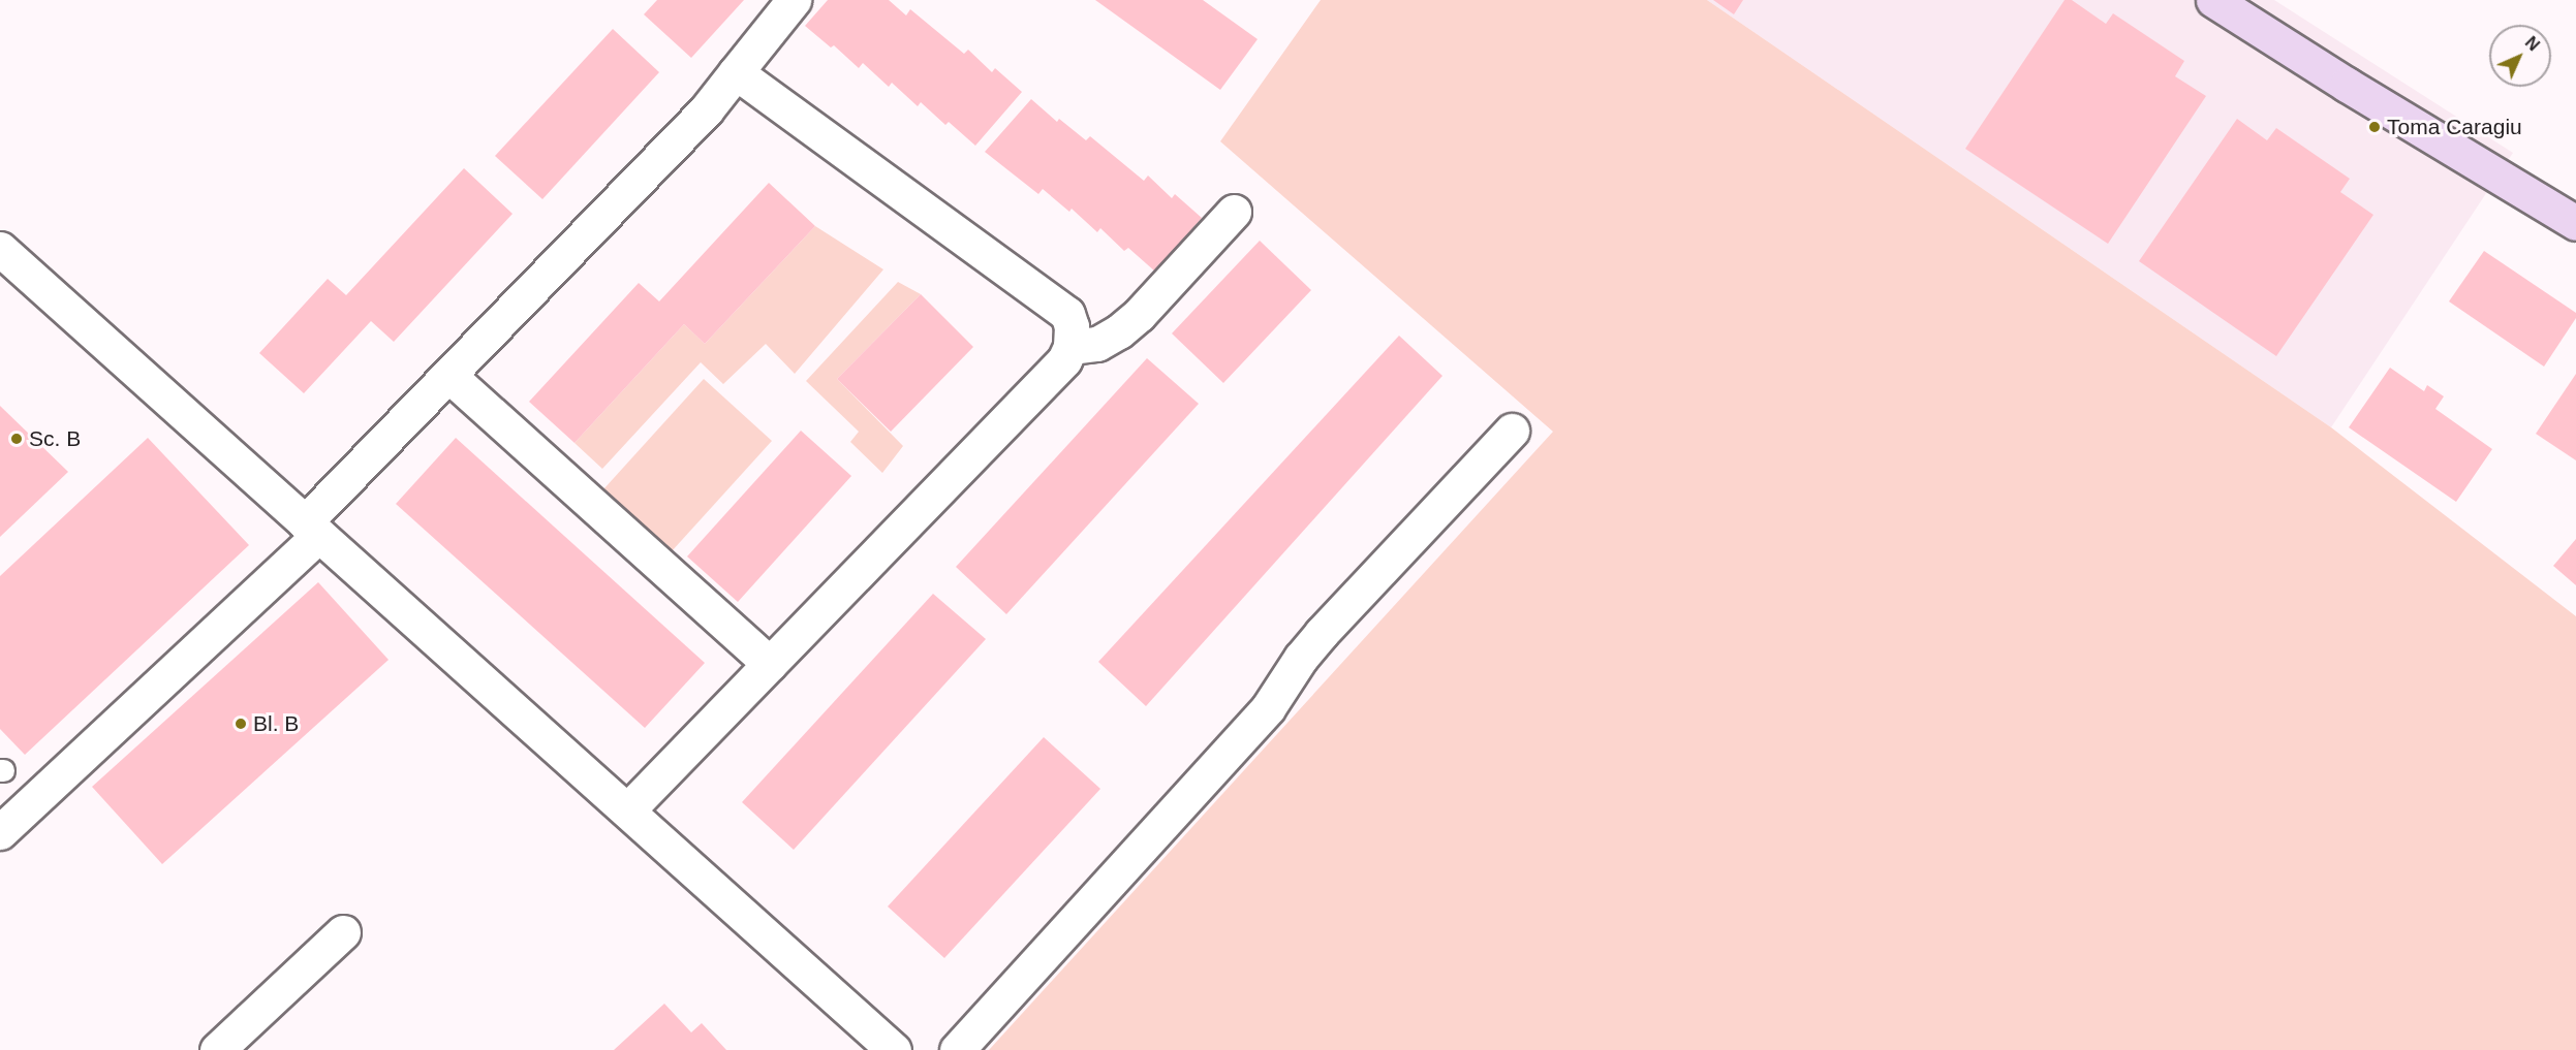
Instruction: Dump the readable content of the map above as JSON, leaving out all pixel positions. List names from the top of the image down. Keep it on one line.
{"places":["Toma Caragiu","Sc. B","Bl. B"],"north":"top right"}
